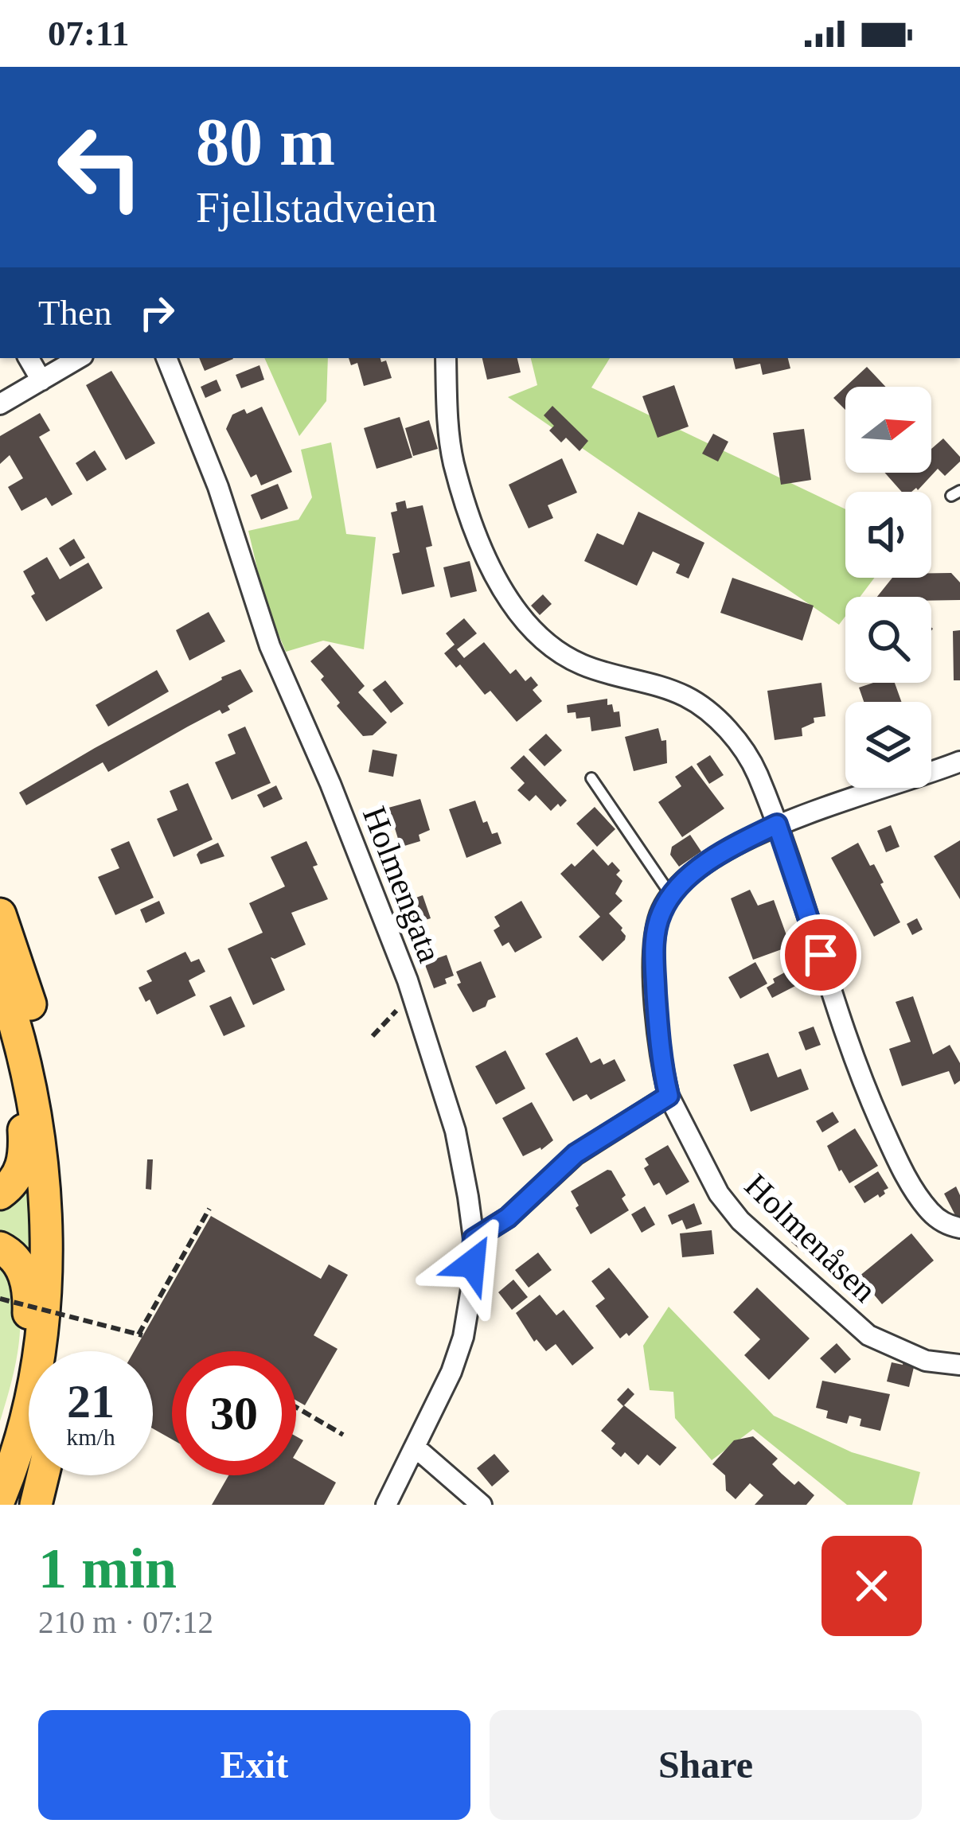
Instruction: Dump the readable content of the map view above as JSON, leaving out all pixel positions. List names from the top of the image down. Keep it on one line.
{"streets":{"street":["Holmengata","Holmenåsen"]},"north":"right","page":{"status":"07:11","turn":["80 m","Fjellstadveien"],"then":"Then","speed":"21 km/h","limit":"30","heading":["1 min","210 m · 07:12"],"buttons":["Exit","Share"]}}
